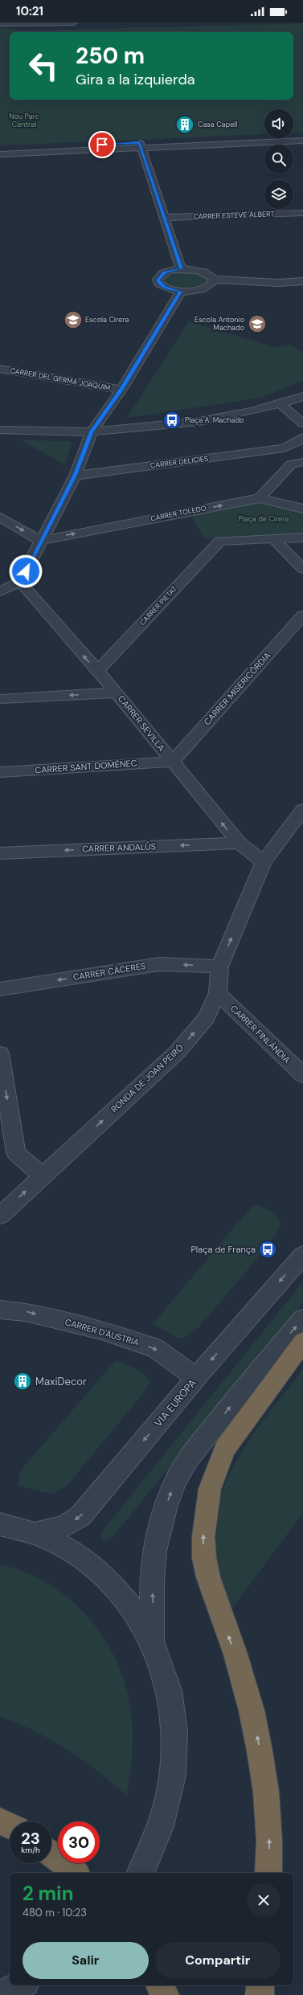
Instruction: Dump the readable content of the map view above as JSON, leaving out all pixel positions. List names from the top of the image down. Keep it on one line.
{"streets":{"street":["CARRER ESTEVE ALBERT","CARRER DEL GERMÀ JOAQUIM","CARRER DELICIES","CARRER TOLEDO","CARRER PIETAT","CARRER MISERICÒRDIA","CARRER SEVILLA","CARRER SANT DOMÈNEC","CARRER ANDALÚS","CARRER CÀCERES","CARRER FINLÀNDIA","RONDA DE JOAN PEIRÓ","CARRER D'ÀUSTRIA","VIA EUROPA"]},"crossings":[["CARRER PIETAT","CARRER SEVILLA"],["CARRER MISERICÒRDIA","CARRER SEVILLA"],["CARRER MISERICÒRDIA","CARRER SANT DOMÈNEC"],["CARRER SEVILLA","CARRER SANT DOMÈNEC"],["CARRER SEVILLA","CARRER ANDALÚS"],["CARRER SEVILLA","RONDA DE JOAN PEIRÓ"],["CARRER CÀCERES","RONDA DE JOAN PEIRÓ"],["CARRER FINLÀNDIA","RONDA DE JOAN PEIRÓ"],["CARRER D'ÀUSTRIA","VIA EUROPA"]],"one_way":["CARRER SEVILLA","CARRER CÀCERES","RONDA DE JOAN PEIRÓ","CARRER D'ÀUSTRIA"],"parks":["Nou Parc Central","Plaça de Cirera"],"places":{"building":["Casa Capell","MaxiDecor"],"school or university":["Escola Cirera","Escola Antonio Machado"],"bus stop":["Plaça A. Machado","Plaça de França"]},"page":{"status":"10:21","turn":["250 m","Gira a la izquierda"],"speed":"23 km/h","limit":"30","heading":["2 min","480 m · 10:23"],"buttons":["Salir","Compartir"]}}
